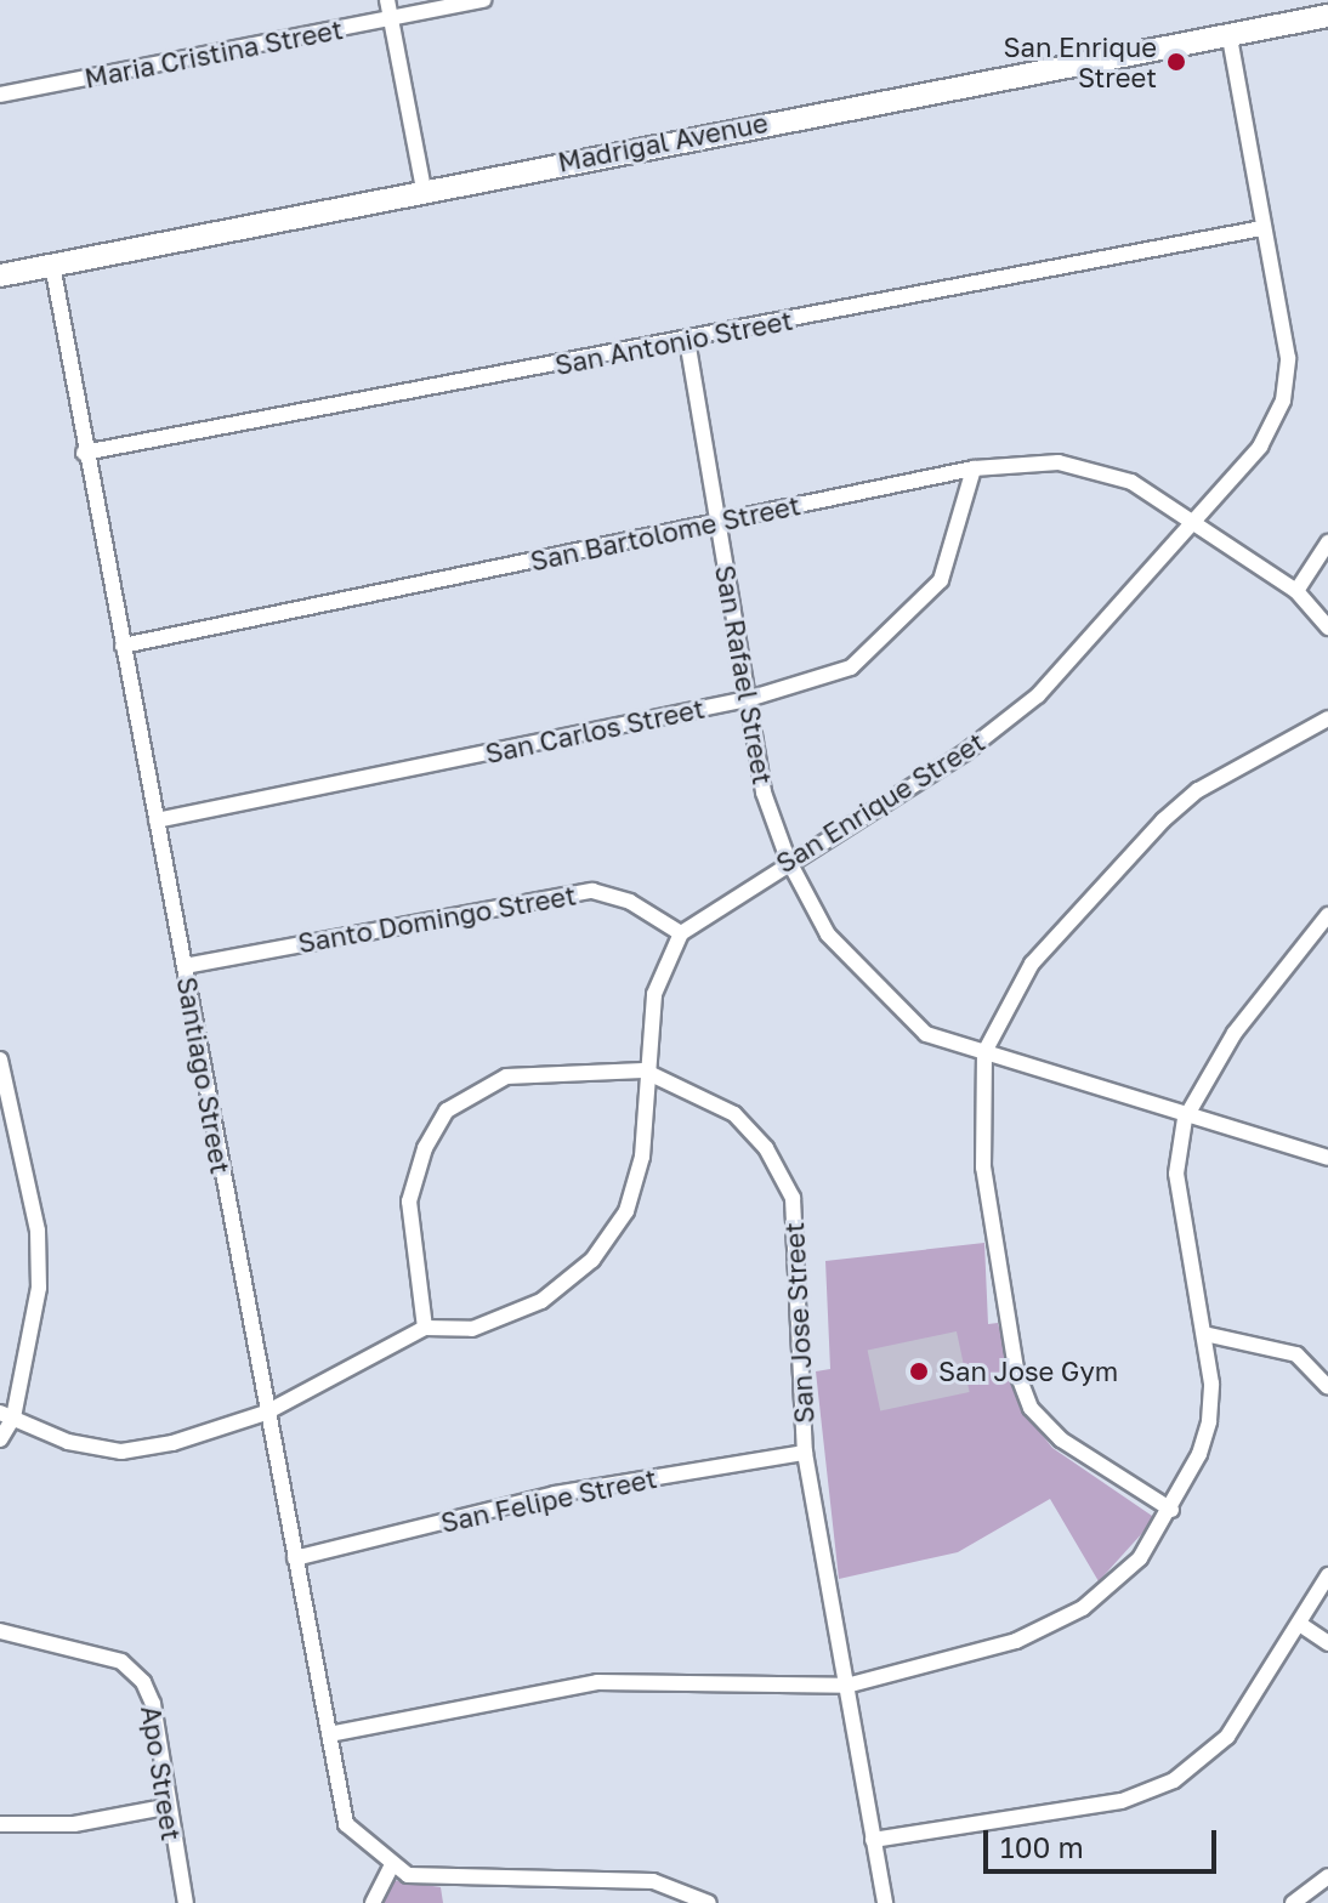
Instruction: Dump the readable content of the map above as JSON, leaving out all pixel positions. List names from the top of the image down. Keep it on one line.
{"streets":{"street":["Maria Cristina Street","Madrigal Avenue","San Antonio Street","San Bartolome Street","San Rafael Street","San Carlos Street","San Enrique Street","Santo Domingo Street","Santiago Street","San Jose Street","San Felipe Street","Apo Street"]},"crossings":[["Madrigal Avenue","San Enrique Street"],["Madrigal Avenue","Santiago Street"],["San Antonio Street","San Rafael Street"],["San Antonio Street","San Enrique Street"],["San Antonio Street","Santiago Street"],["San Bartolome Street","San Rafael Street"],["San Bartolome Street","San Carlos Street"],["San Bartolome Street","San Enrique Street"],["San Bartolome Street","Santiago Street"],["San Rafael Street","San Carlos Street"],["San Rafael Street","San Enrique Street"],["San Carlos Street","Santiago Street"],["San Enrique Street","Santo Domingo Street"],["Santo Domingo Street","Santiago Street"],["Santiago Street","San Felipe Street"],["San Jose Street","San Felipe Street"]],"places":["San Enrique Street","San Jose Gym"],"scale_bar":"100 m"}
